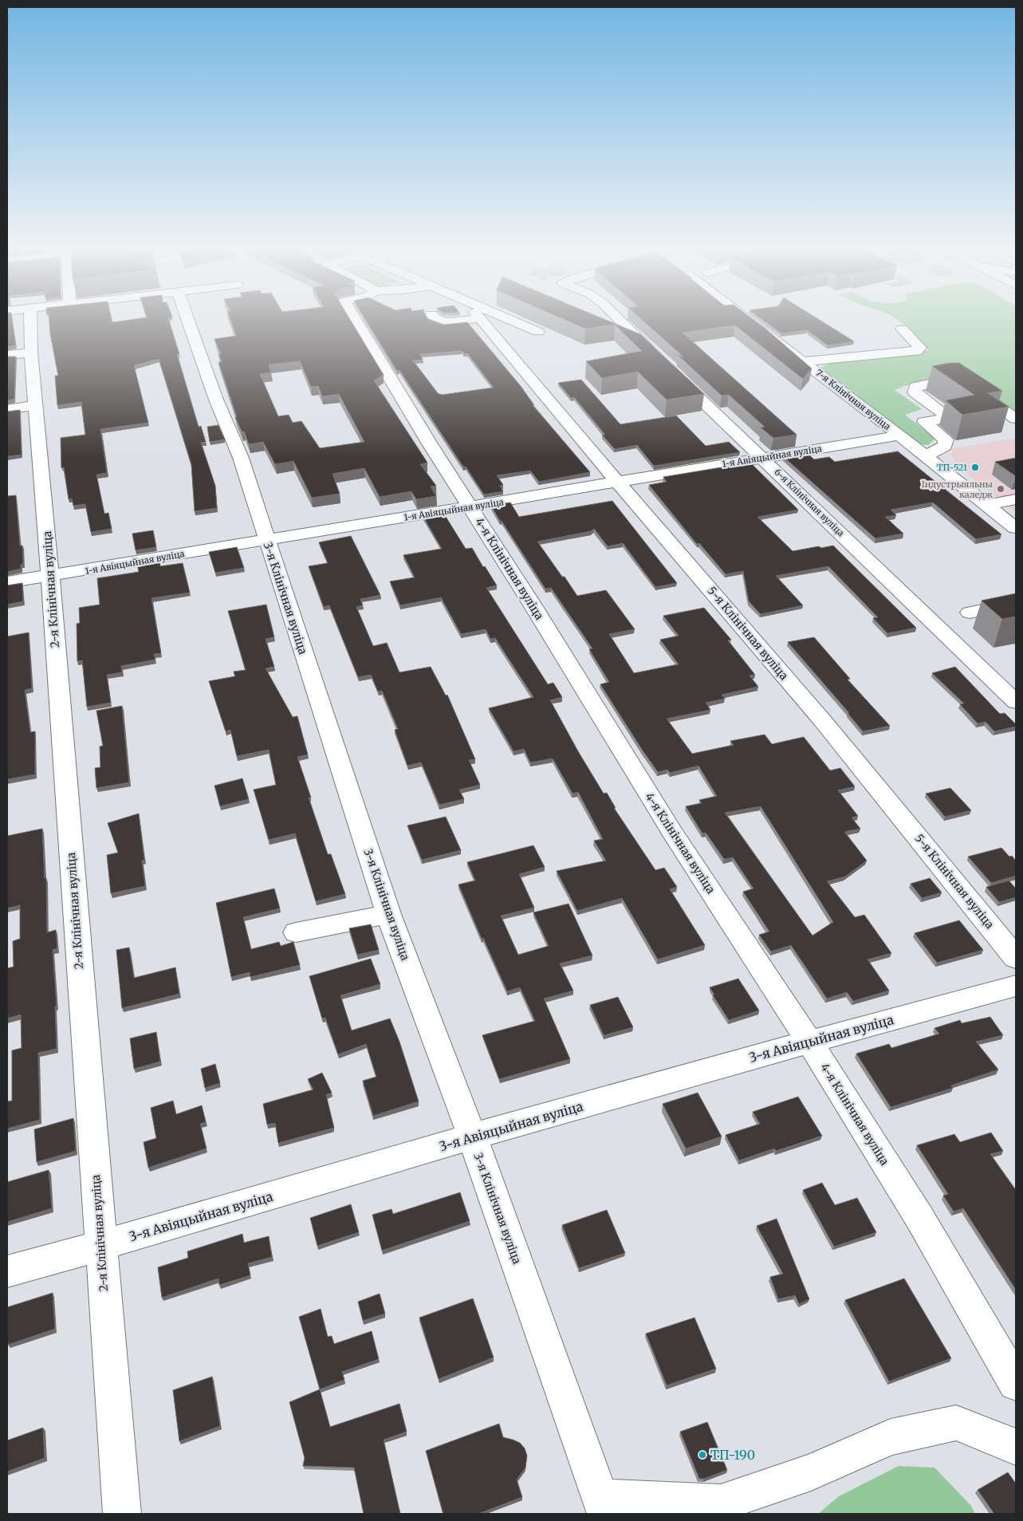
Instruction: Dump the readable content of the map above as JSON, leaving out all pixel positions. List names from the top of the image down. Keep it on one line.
{"streets":{"street":["7-я Клінічная вуліца","1-я Авіяцыйная вуліца","6-я Клінічная вуліца","4-я Клінічная вуліца","2-я Клінічная вуліца","3-я Клінічная вуліца","5-я Клінічная вуліца","3-я Авіяцыйная вуліца"]},"crossings":[["7-я Клінічная вуліца","1-я Авіяцыйная вуліца"],["1-я Авіяцыйная вуліца","6-я Клінічная вуліца"],["1-я Авіяцыйная вуліца","4-я Клінічная вуліца"],["1-я Авіяцыйная вуліца","2-я Клінічная вуліца"],["1-я Авіяцыйная вуліца","3-я Клінічная вуліца"],["1-я Авіяцыйная вуліца","5-я Клінічная вуліца"],["4-я Клінічная вуліца","3-я Авіяцыйная вуліца"],["2-я Клінічная вуліца","3-я Авіяцыйная вуліца"],["3-я Клінічная вуліца","3-я Авіяцыйная вуліца"]],"places":["ТП-521","Індустрыяльны каледж","ТП-190"]}
